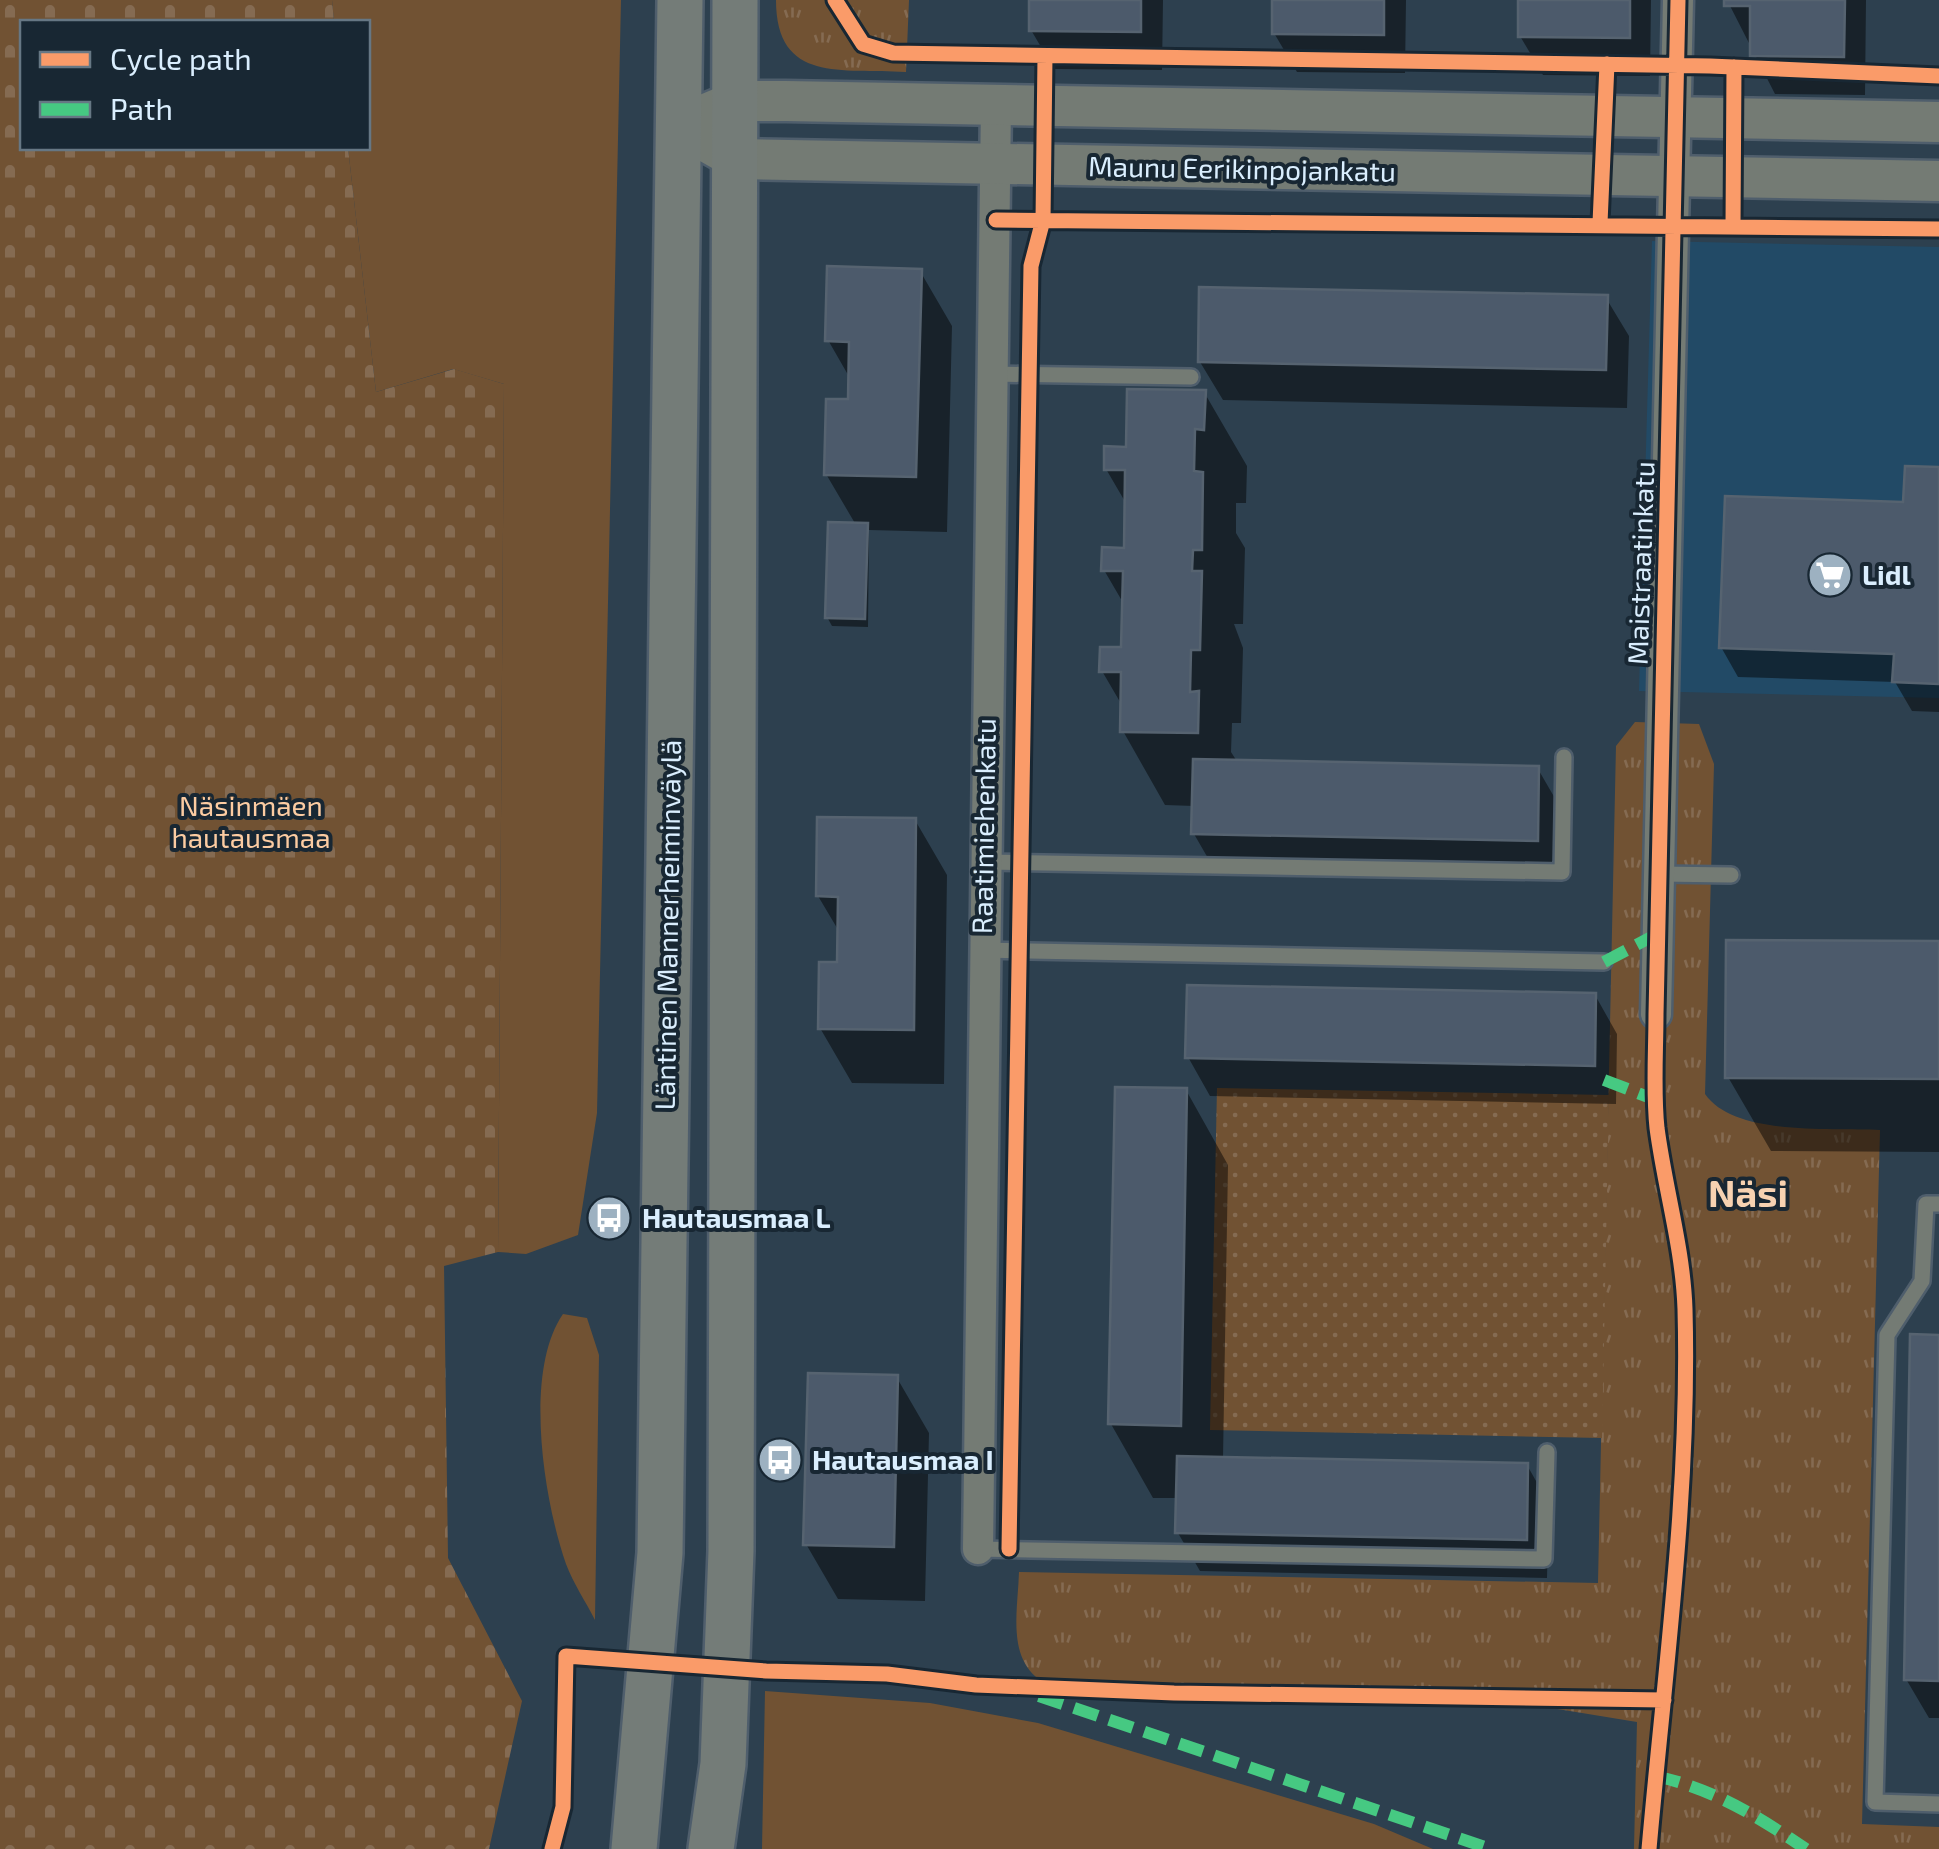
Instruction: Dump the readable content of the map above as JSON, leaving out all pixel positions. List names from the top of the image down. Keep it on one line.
{"streets":{"main road":["Läntinen Mannerheiminväylä"],"street":["Maunu Eerikinpojankatu","Maistraatinkatu","Raatimiehenkatu"]},"crossings":[["Maunu Eerikinpojankatu","Maistraatinkatu"],["Maunu Eerikinpojankatu","Raatimiehenkatu"],["Maunu Eerikinpojankatu","Läntinen Mannerheiminväylä"]],"districts":["Näsi"],"parks":["Näsinmäen hautausmaa"],"places":{"supermarket":["Lidl"],"bus stop":["Hautausmaa L","Hautausmaa I"]},"legend":["Cycle path","Path"]}
